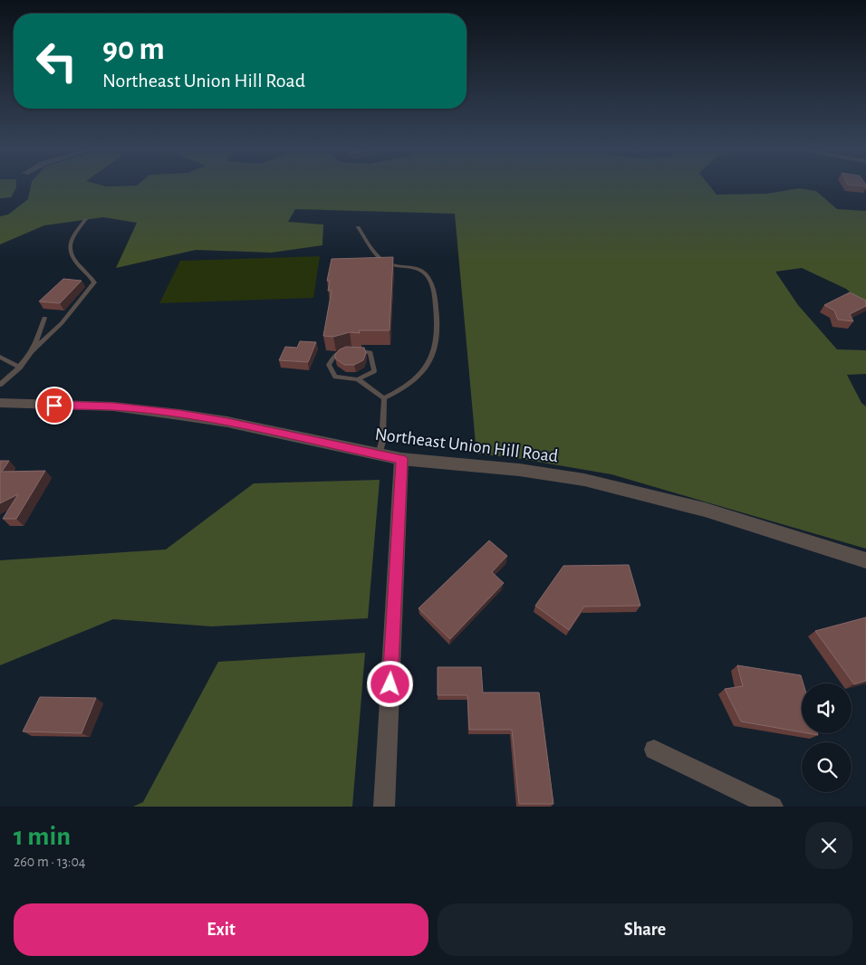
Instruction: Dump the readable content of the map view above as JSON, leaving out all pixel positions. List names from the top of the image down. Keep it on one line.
{"streets":{"street":["Northeast Union Hill Road"]},"page":{"turn":["90 m","Northeast Union Hill Road"],"heading":["1 min","260 m · 13:04"],"buttons":["Exit","Share"]}}
